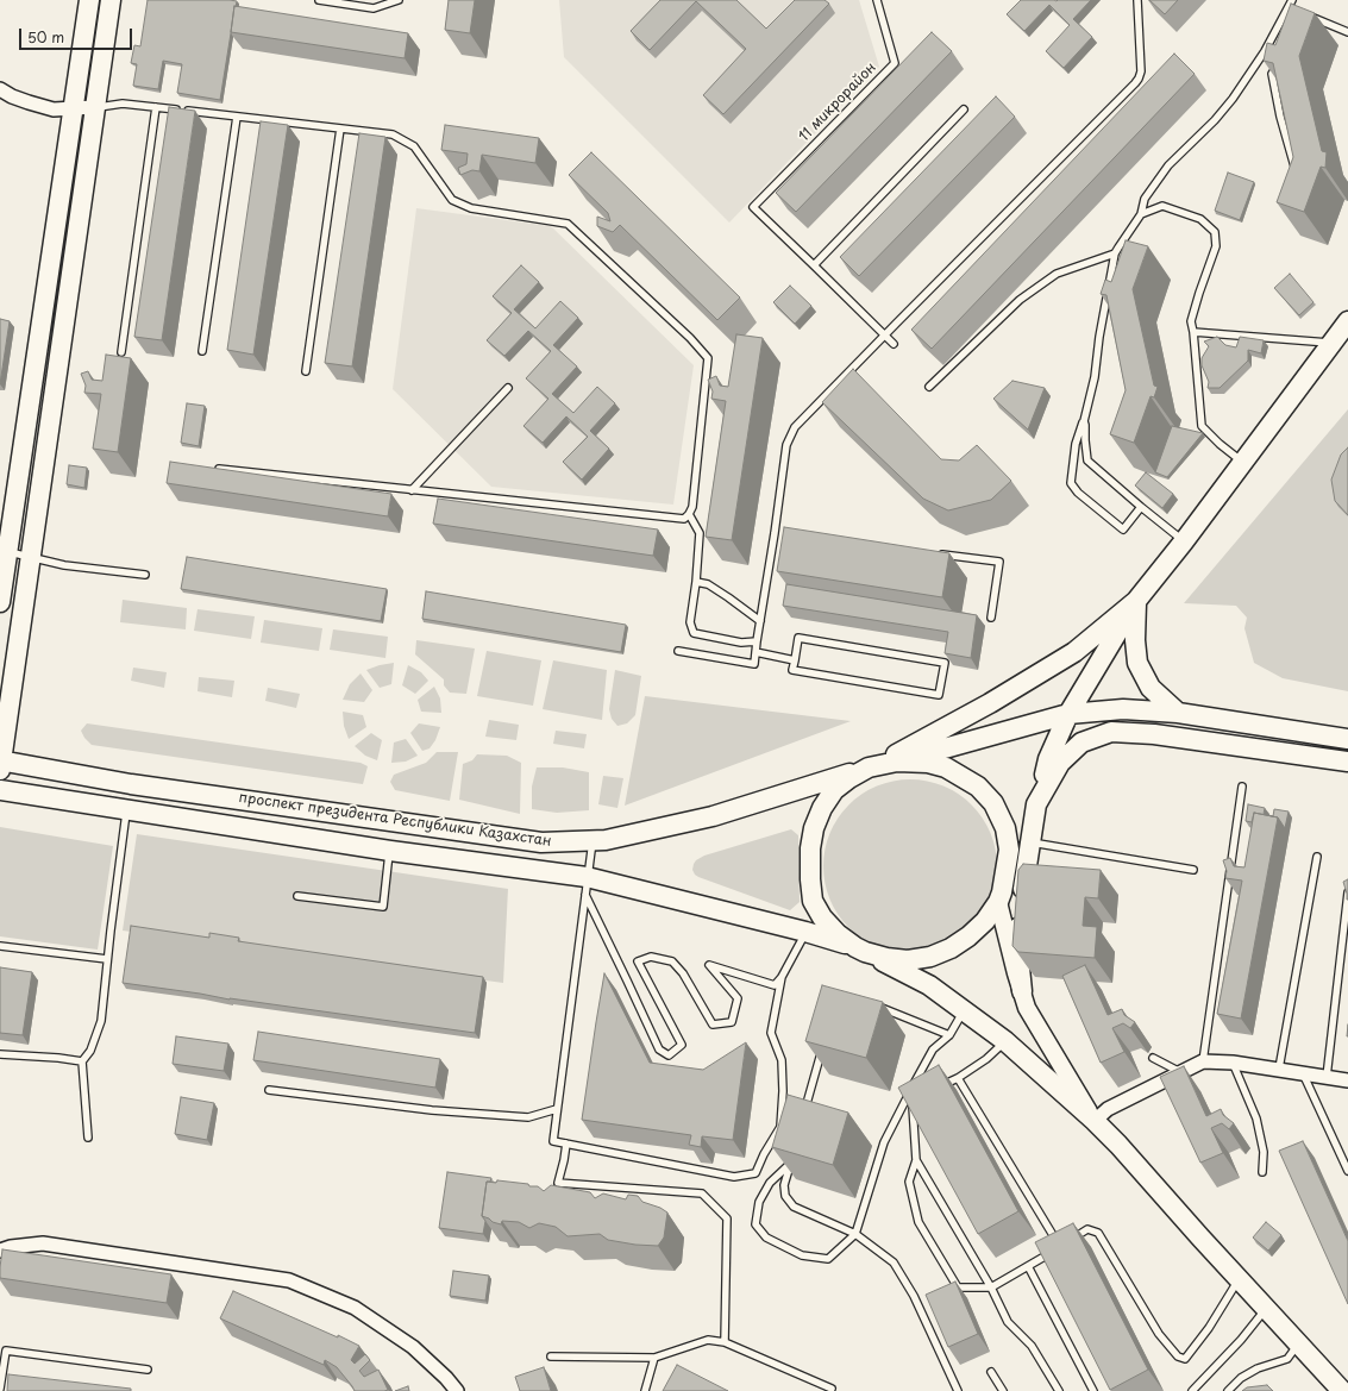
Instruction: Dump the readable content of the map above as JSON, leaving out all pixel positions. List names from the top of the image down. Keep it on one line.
{"streets":{"main road":["проспект президента Республики Казахстан"],"lane":["11 микрорайон"]},"scale_bar":"50 m"}
